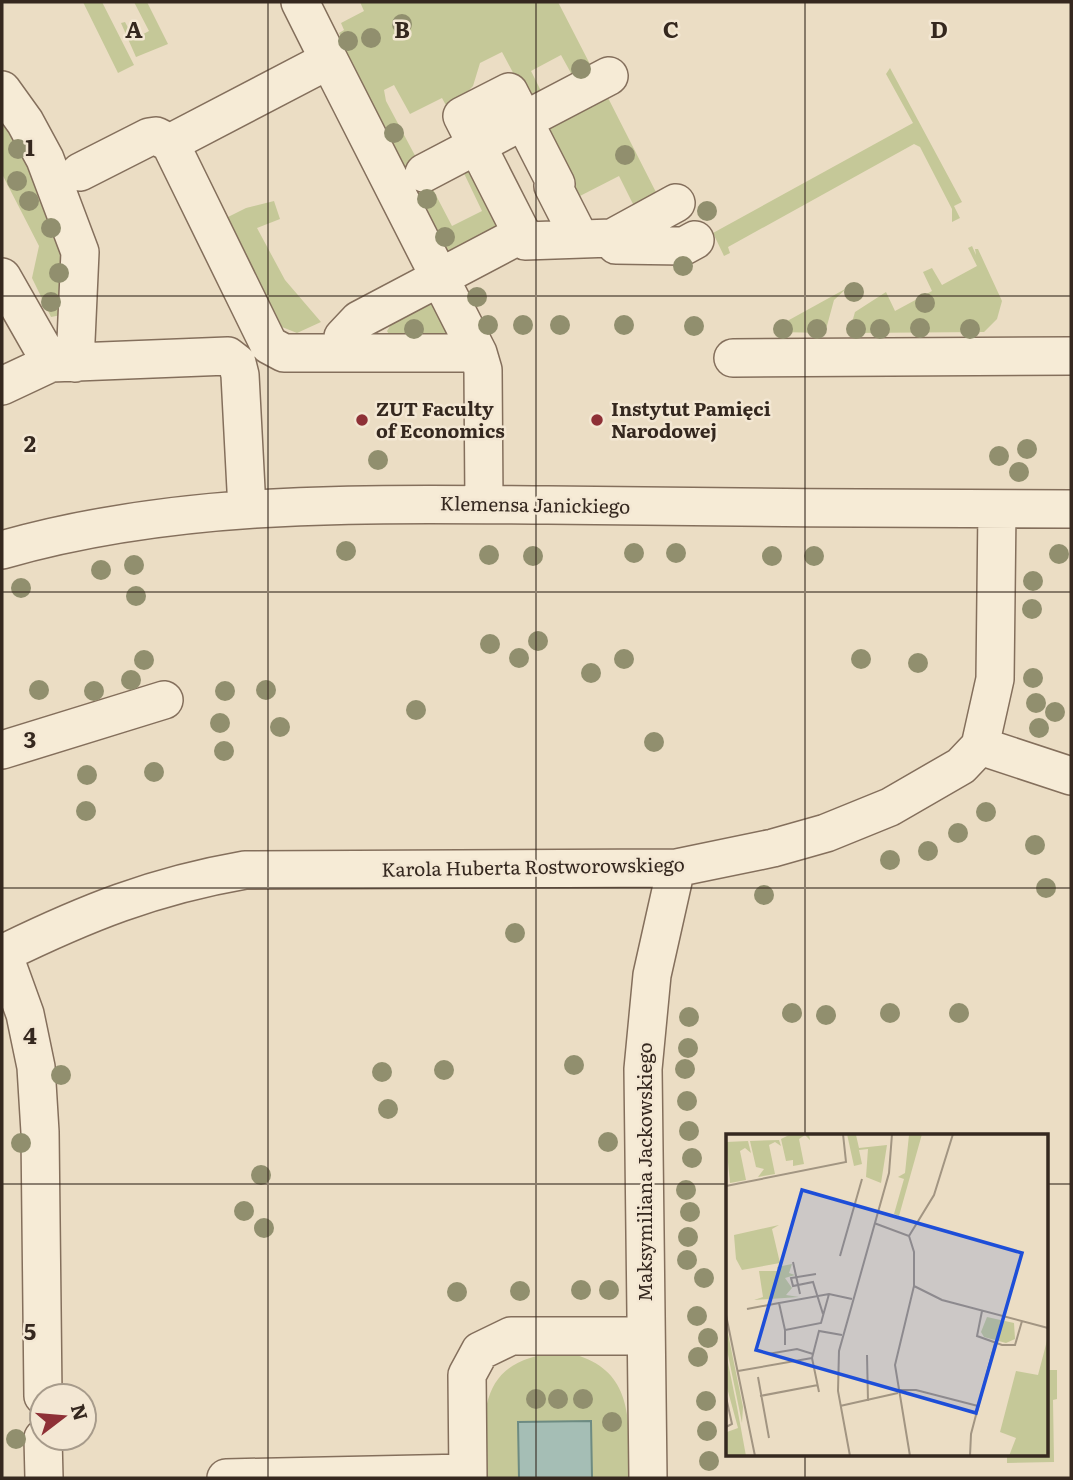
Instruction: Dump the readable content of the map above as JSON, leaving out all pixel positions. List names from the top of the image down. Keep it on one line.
{"streets":{"street":["Klemensa Janickiego","Karola Huberta Rostworowskiego","Maksymiliana Jackowskiego"]},"crossings":[["Karola Huberta Rostworowskiego","Maksymiliana Jackowskiego"]],"places":["ZUT Faculty of Economics","Instytut Pamięci Narodowej"],"north":"right","grid":{"columns":["A","B","C","D"],"rows":["1","2","3","4","5"]}}
